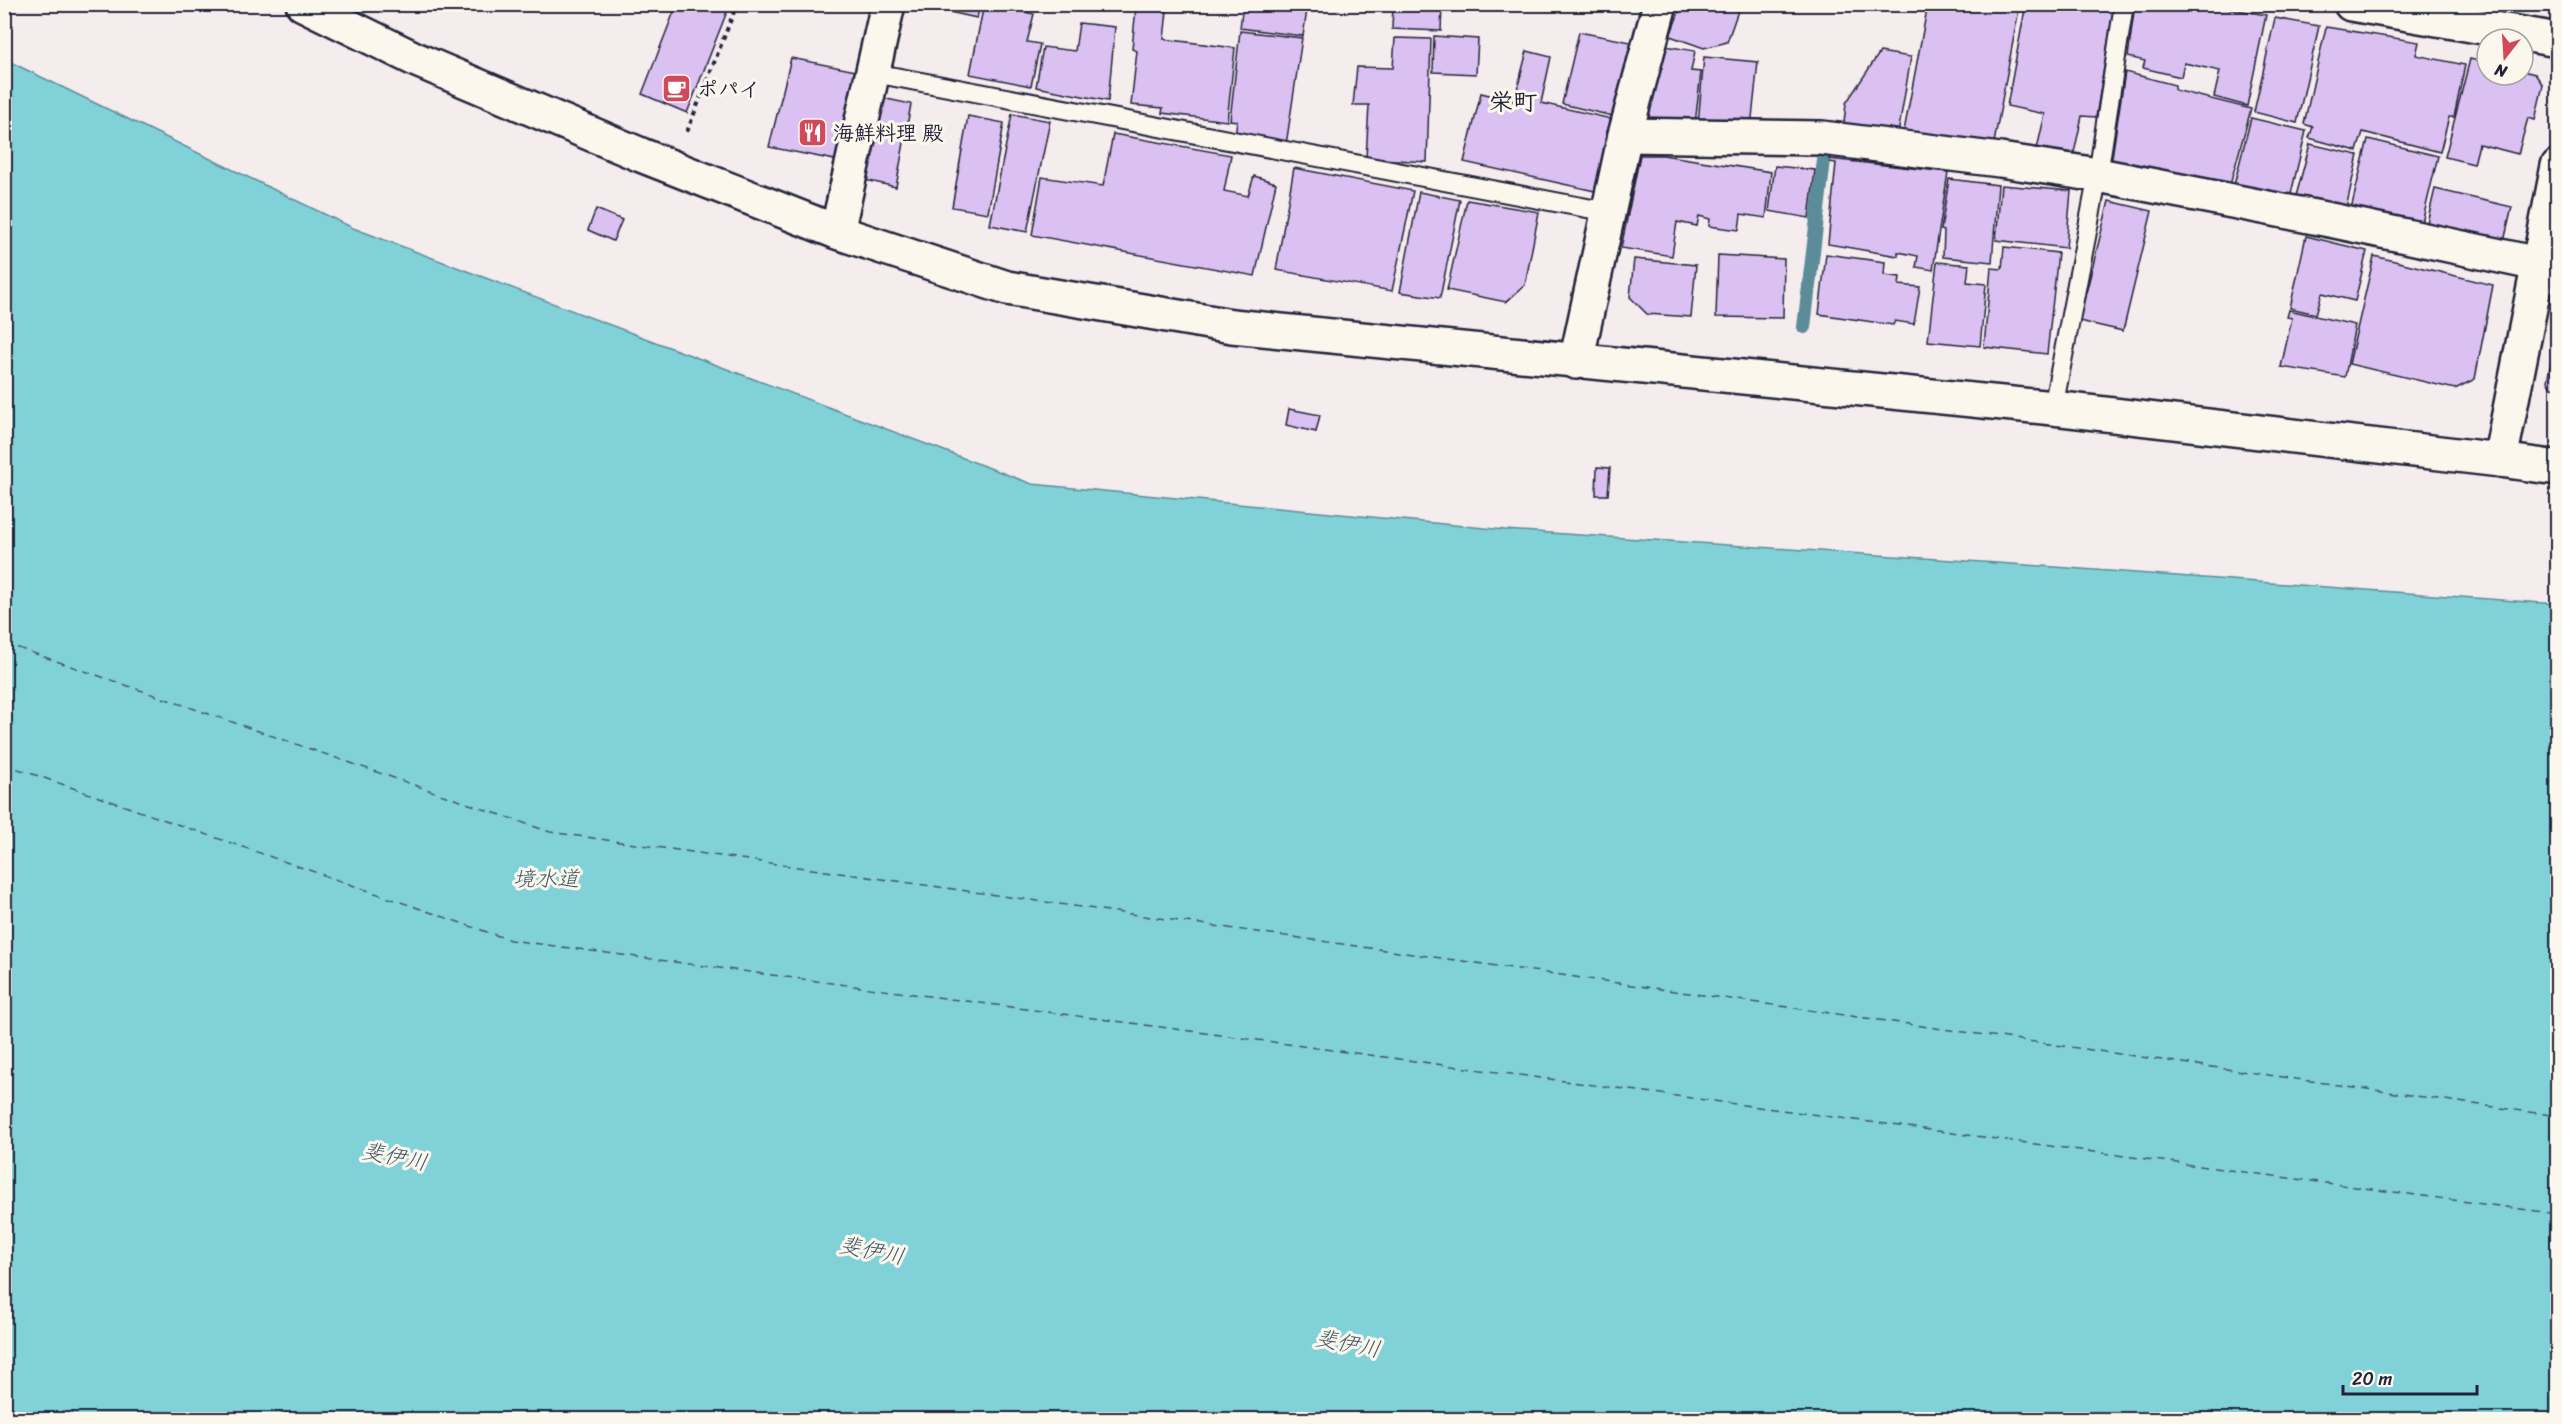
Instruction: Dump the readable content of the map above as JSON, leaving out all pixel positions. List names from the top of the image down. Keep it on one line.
{"districts":["栄町"],"water":["境水道","斐伊川"],"places":{"cafe":["ポパイ"],"restaurant":["海鮮料理 殿"]},"scale_bar":"20 m","north":"bottom"}
